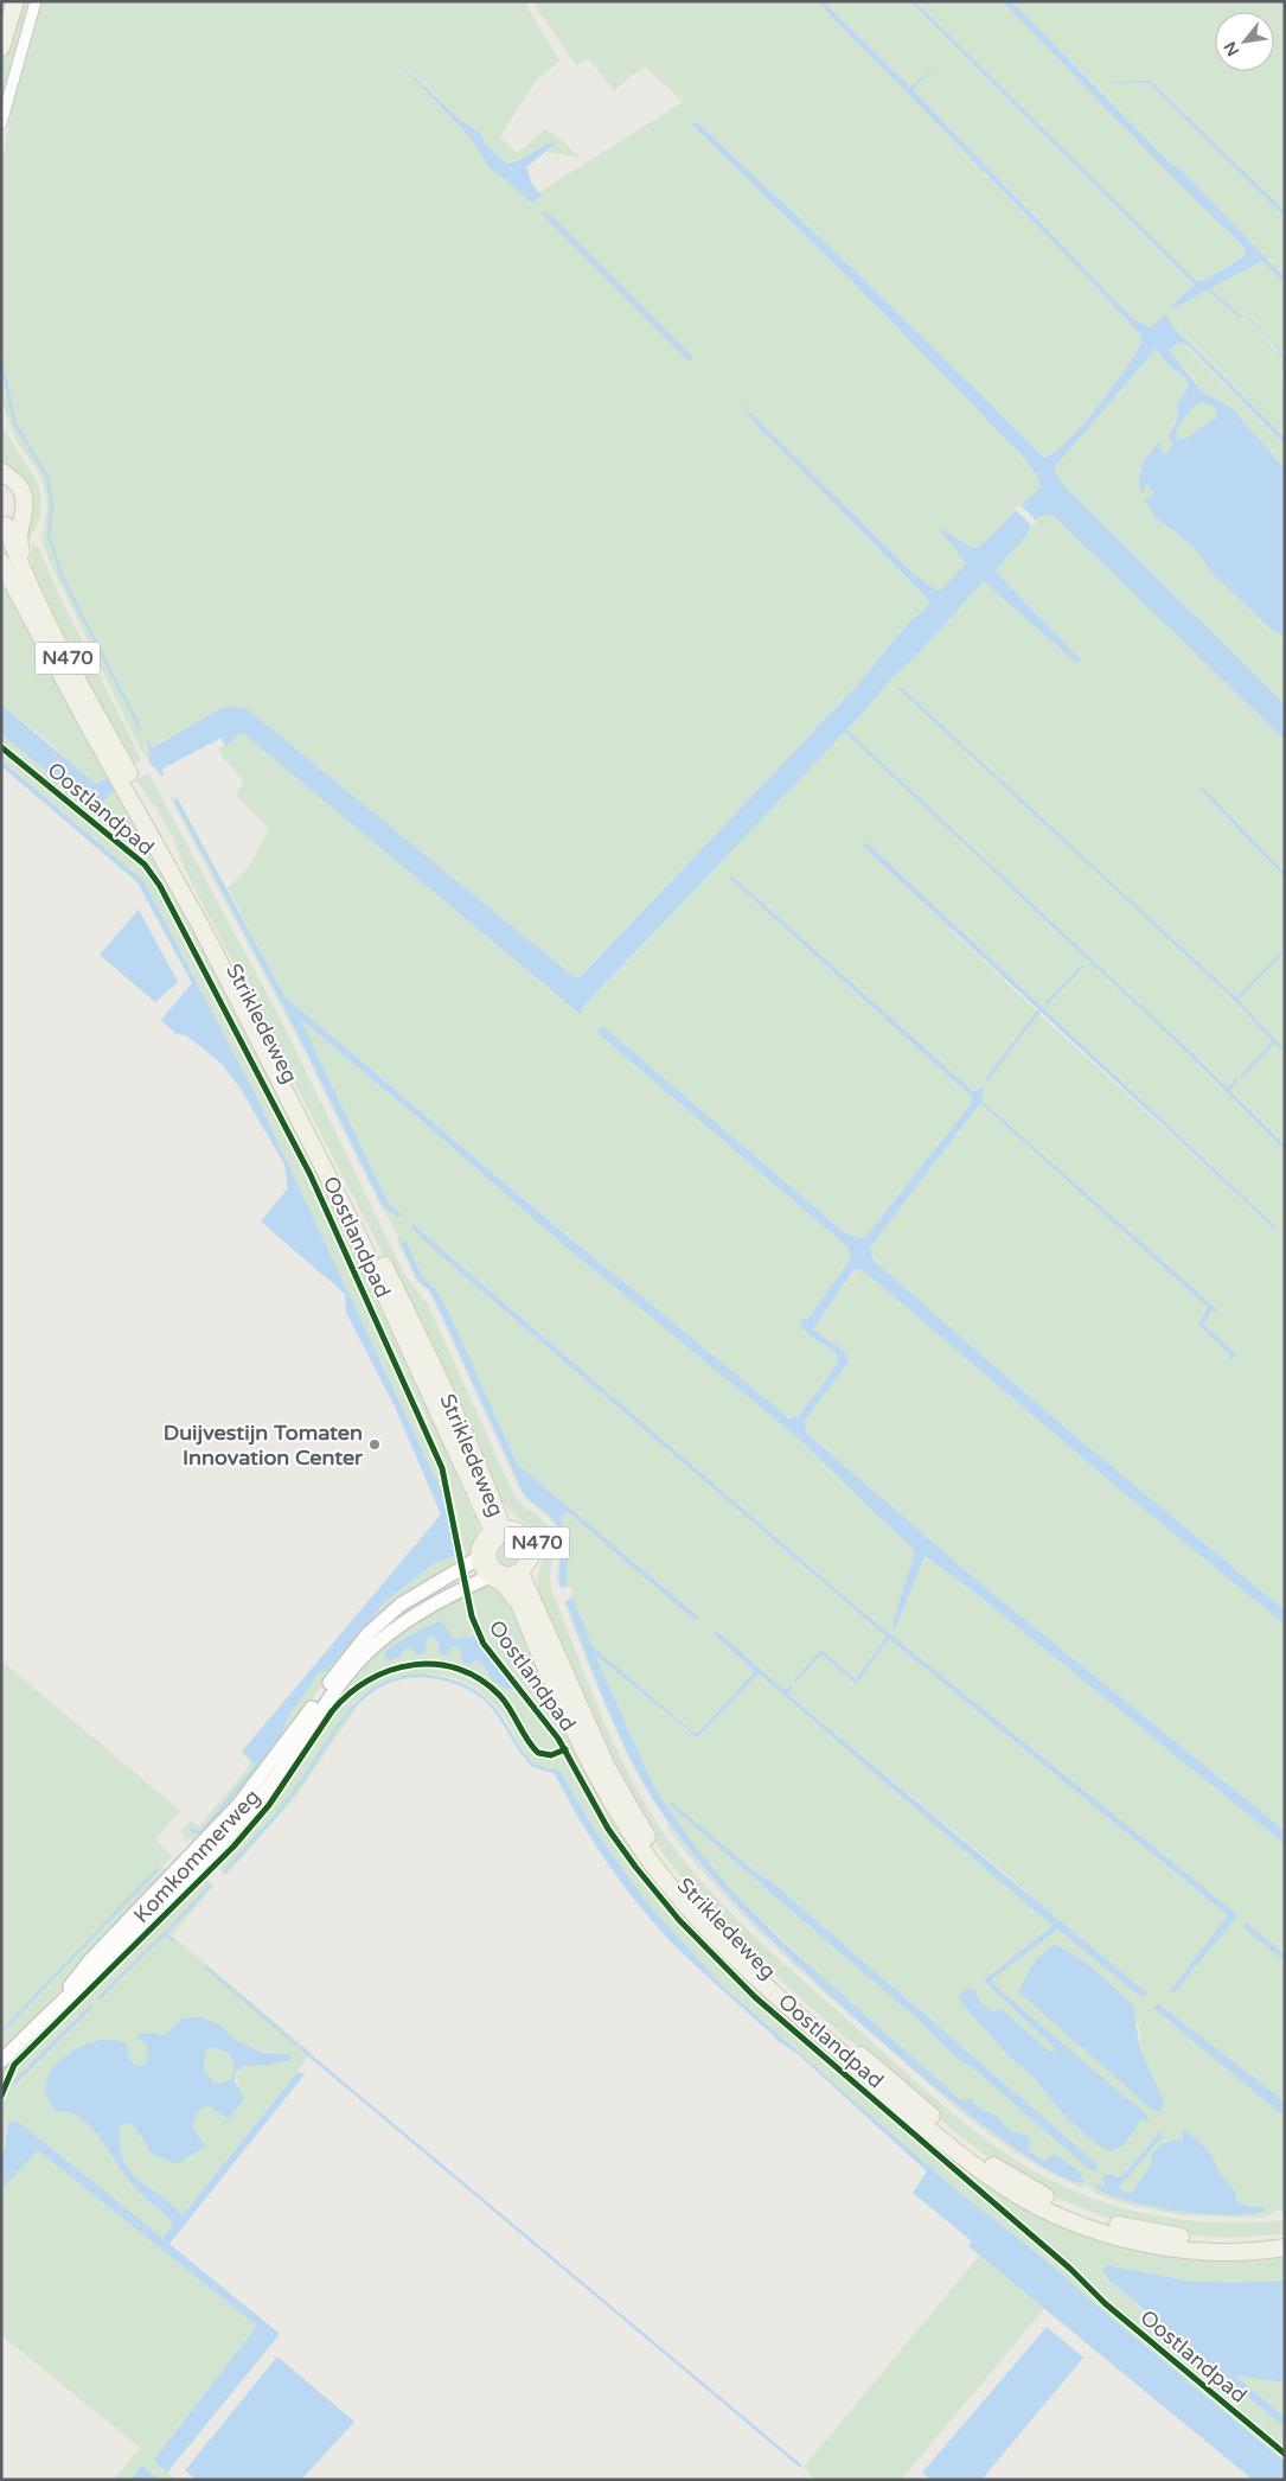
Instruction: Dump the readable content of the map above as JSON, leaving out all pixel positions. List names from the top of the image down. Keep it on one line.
{"streets":{"main road":["N470","Strikledeweg","Komkommerweg"],"cycle path":["Oostlandpad"]},"crossings":[["N470","Strikledeweg"],["N470","Komkommerweg"],["Strikledeweg","Komkommerweg"]],"places":["Duijvestijn Tomaten Innovation Center"],"north":"bottom left"}
